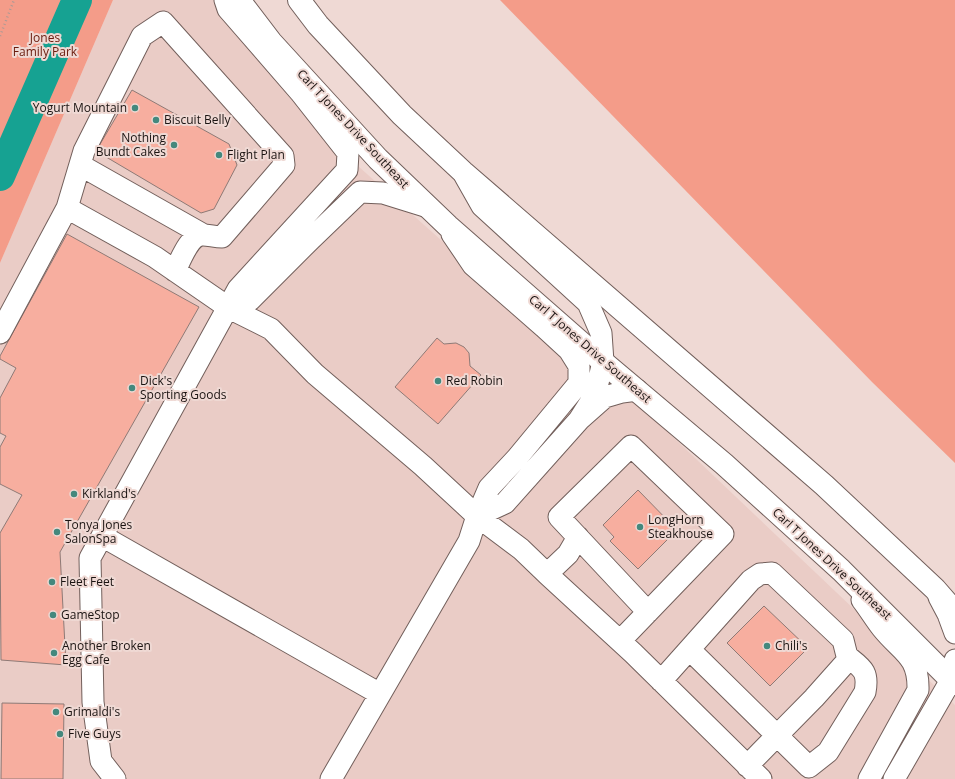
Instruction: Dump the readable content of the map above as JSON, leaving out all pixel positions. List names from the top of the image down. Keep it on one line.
{"streets":{"main road":["Carl T Jones Drive Southeast"]},"parks":["Jones Family Park"],"places":["Yogurt Mountain","Biscuit Belly","Nothing Bundt Cakes","Flight Plan","Red Robin","Dick's Sporting Goods","Kirkland's","LongHorn Steakhouse","Tonya Jones SalonSpa","Fleet Feet","GameStop","Chili's","Another Broken Egg Cafe","Grimaldi's","Five Guys"]}
